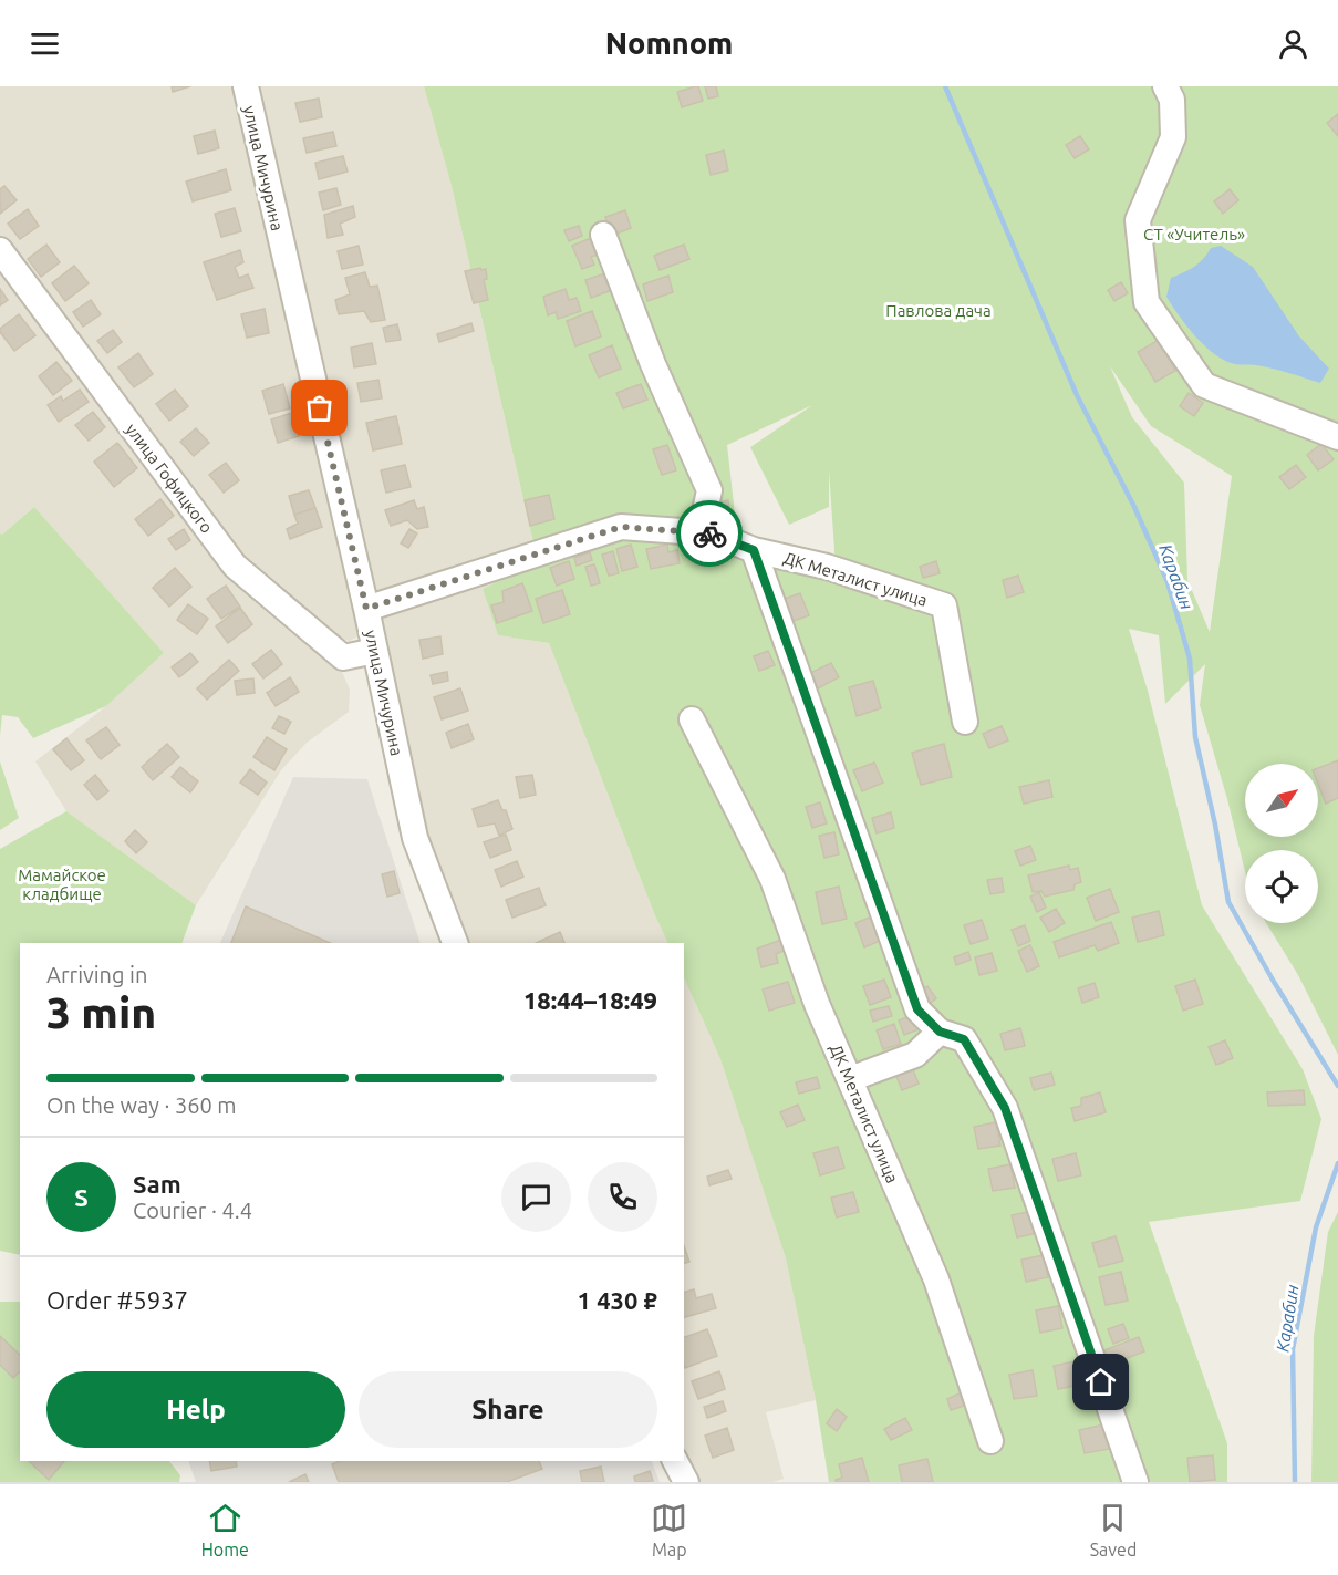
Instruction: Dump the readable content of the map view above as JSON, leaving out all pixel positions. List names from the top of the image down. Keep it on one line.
{"streets":{"street":["улица Мичурина","улица Гофицкого","ДК Металист улица"]},"crossings":[["улица Мичурина","улица Гофицкого"]],"water":["Карабин"],"parks":["СТ «Учитель»","Павлова дача","Мамайское кладбище"],"north":"top right","page":{"header":"Nomnom","heading":["3 min","Arriving in","18:44–18:49"],"panel":["Sam","Courier · 4.4","Order #5937","1 430 ₽"],"bar":"On the way · 360 m","round":"S","buttons":["Help","Share"],"tabs":["Home","Map","Saved"]}}
